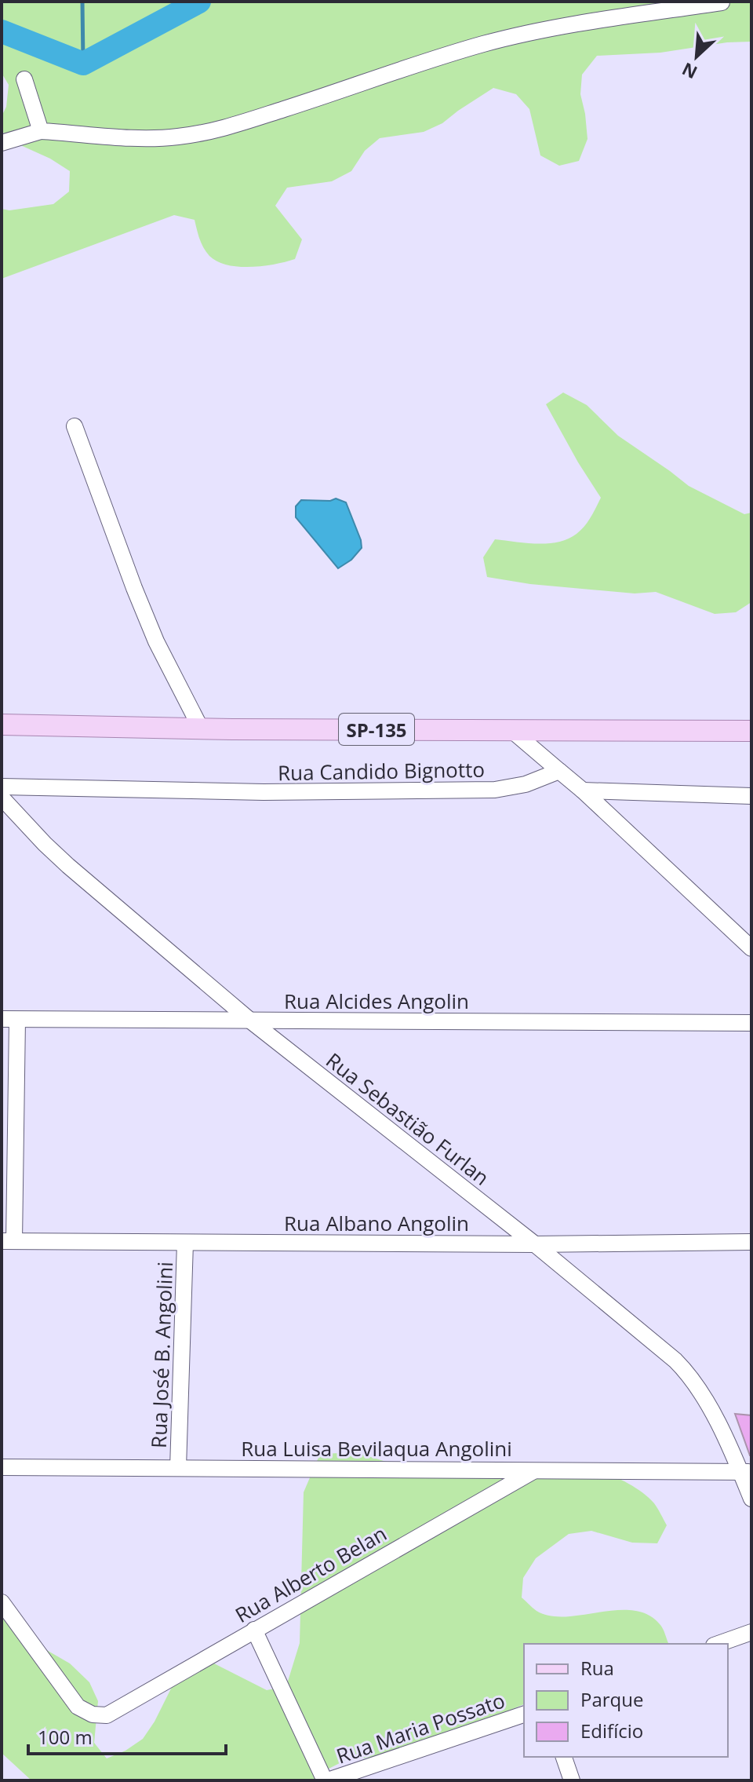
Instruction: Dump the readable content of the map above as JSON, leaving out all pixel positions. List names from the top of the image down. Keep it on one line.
{"streets":{"main road":["SP-135"],"street":["Rua Candido Bignotto","Rua Alcides Angolin","Rua Sebastião Furlan","Rua Albano Angolin","Rua José B. Angolini","Rua Luisa Bevilaqua Angolini","Rua Alberto Belan","Rua Maria Possato"]},"crossings":[["Rua Alcides Angolin","Rua Sebastião Furlan"],["Rua Sebastião Furlan","Rua Albano Angolin"],["Rua Sebastião Furlan","Rua Luisa Bevilaqua Angolini"],["Rua Albano Angolin","Rua José B. Angolini"],["Rua José B. Angolini","Rua Luisa Bevilaqua Angolini"],["Rua Luisa Bevilaqua Angolini","Rua Alberto Belan"]],"legend":["Rua","Parque","Edifício"],"scale_bar":"100 m","north":"bottom left"}
